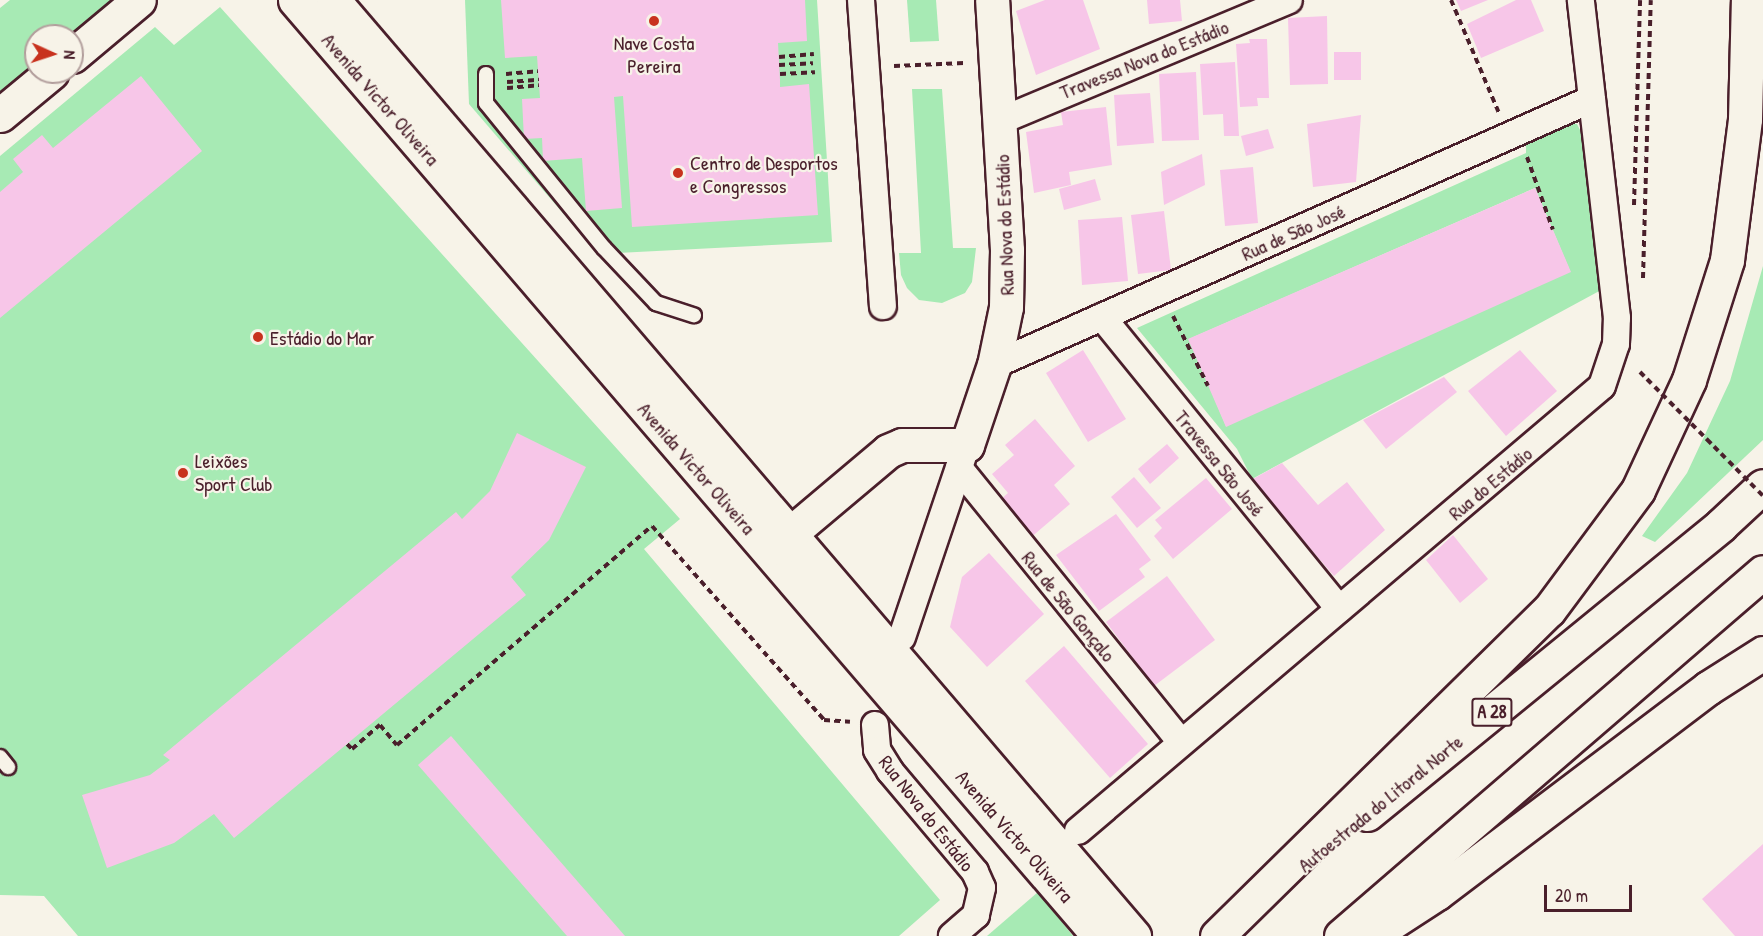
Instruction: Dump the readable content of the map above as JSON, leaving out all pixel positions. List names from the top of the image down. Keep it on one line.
{"streets":{"main road":["Avenida Victor Oliveira","Rua Nova do Estádio","A 28","Autoestrada do Litoral Norte"],"street":["Travessa Nova do Estádio","Rua de São José","Travessa São José","Rua do Estádio","Rua de São Gonçalo"]},"crossings":[["Travessa Nova do Estádio","Rua Nova do Estádio"],["Avenida Victor Oliveira","Rua do Estádio"],["Rua Nova do Estádio","Rua de São José"],["Rua Nova do Estádio","Rua de São Gonçalo"],["Rua de São José","Travessa São José"],["Rua de São José","Rua do Estádio"],["Travessa São José","Rua do Estádio"],["Rua do Estádio","Rua de São Gonçalo"]],"places":["Nave Costa Pereira","Centro de Desportos e Congressos","Estádio do Mar","Leixões Sport Club"],"scale_bar":"20 m","north":"right"}
